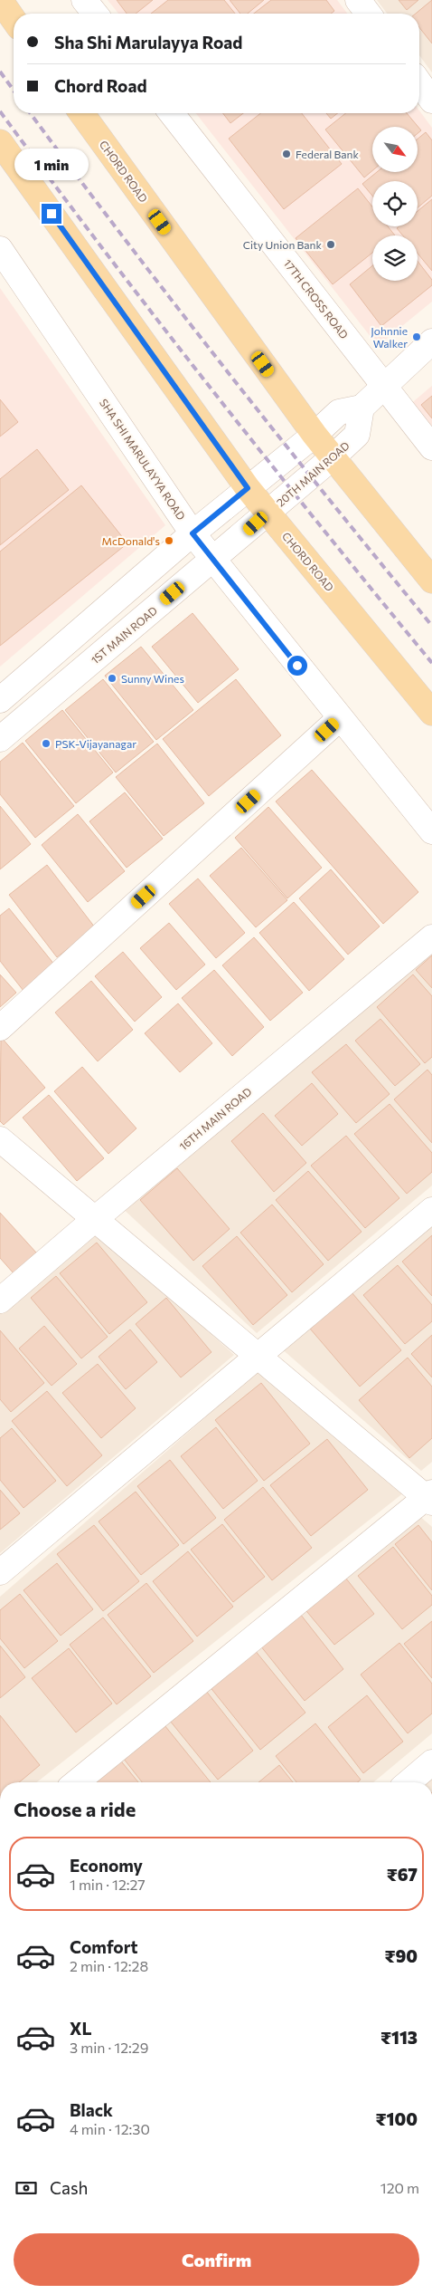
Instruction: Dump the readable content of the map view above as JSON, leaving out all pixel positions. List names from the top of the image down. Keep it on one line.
{"streets":{"main road":["CHORD ROAD"],"street":["17TH CROSS ROAD","SHA SHI MARULAYYA ROAD","20TH MAIN ROAD","1ST MAIN ROAD","16TH MAIN ROAD"]},"crossings":[["CHORD ROAD","20TH MAIN ROAD"],["CHORD ROAD","1ST MAIN ROAD"],["SHA SHI MARULAYYA ROAD","1ST MAIN ROAD"],["20TH MAIN ROAD","1ST MAIN ROAD"]],"places":["Federal Bank","City Union Bank","Johnnie Walker","McDonald's","Sunny Wines","PSK-Vijayanagar"],"north":"bottom right","page":{"banner":["Sha Shi Marulayya Road","Chord Road"],"bubble":"1 min","heading":"Choose a ride","list":[{"name":"Economy","note":"1 min · 12:27","value":"₹67"},{"name":"Comfort","note":"2 min · 12:28","value":"₹90"},{"name":"XL","note":"3 min · 12:29","value":"₹113"},{"name":"Black","note":"4 min · 12:30","value":"₹100"}],"pay":["Cash","120 m"],"buttons":"Confirm"}}
